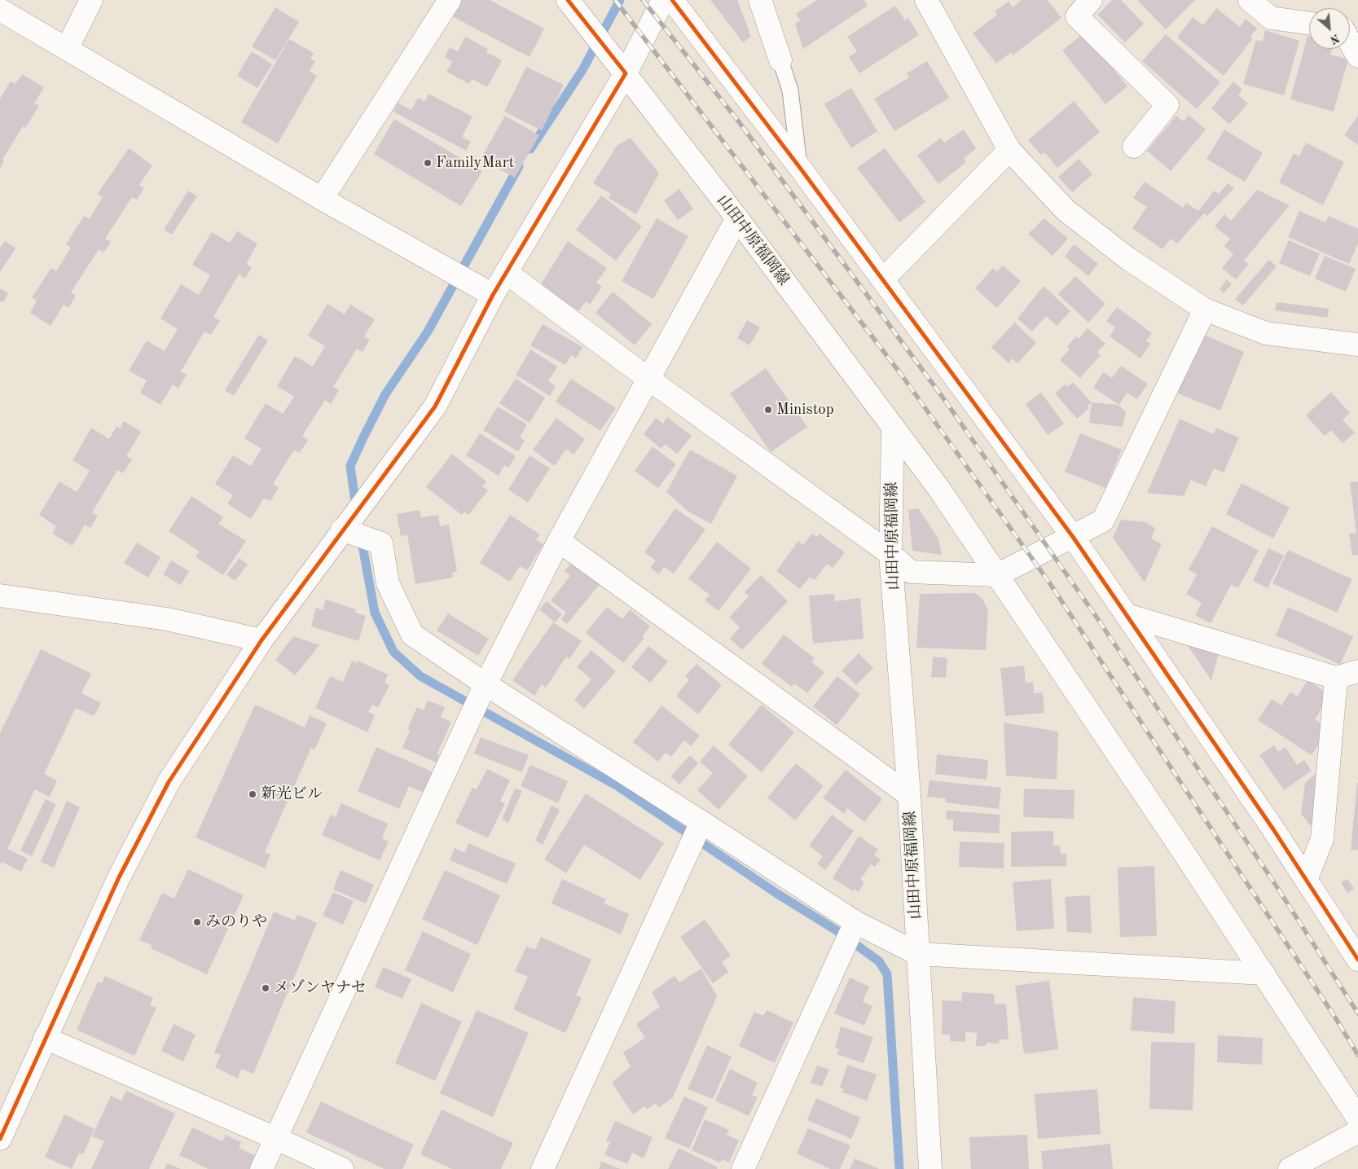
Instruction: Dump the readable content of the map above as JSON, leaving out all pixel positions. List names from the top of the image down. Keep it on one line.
{"streets":{"street":["山田中原福岡線"]},"places":["FamilyMart","Ministop","新光ビル","みのりや","メゾンヤナセ"],"north":"bottom right"}
